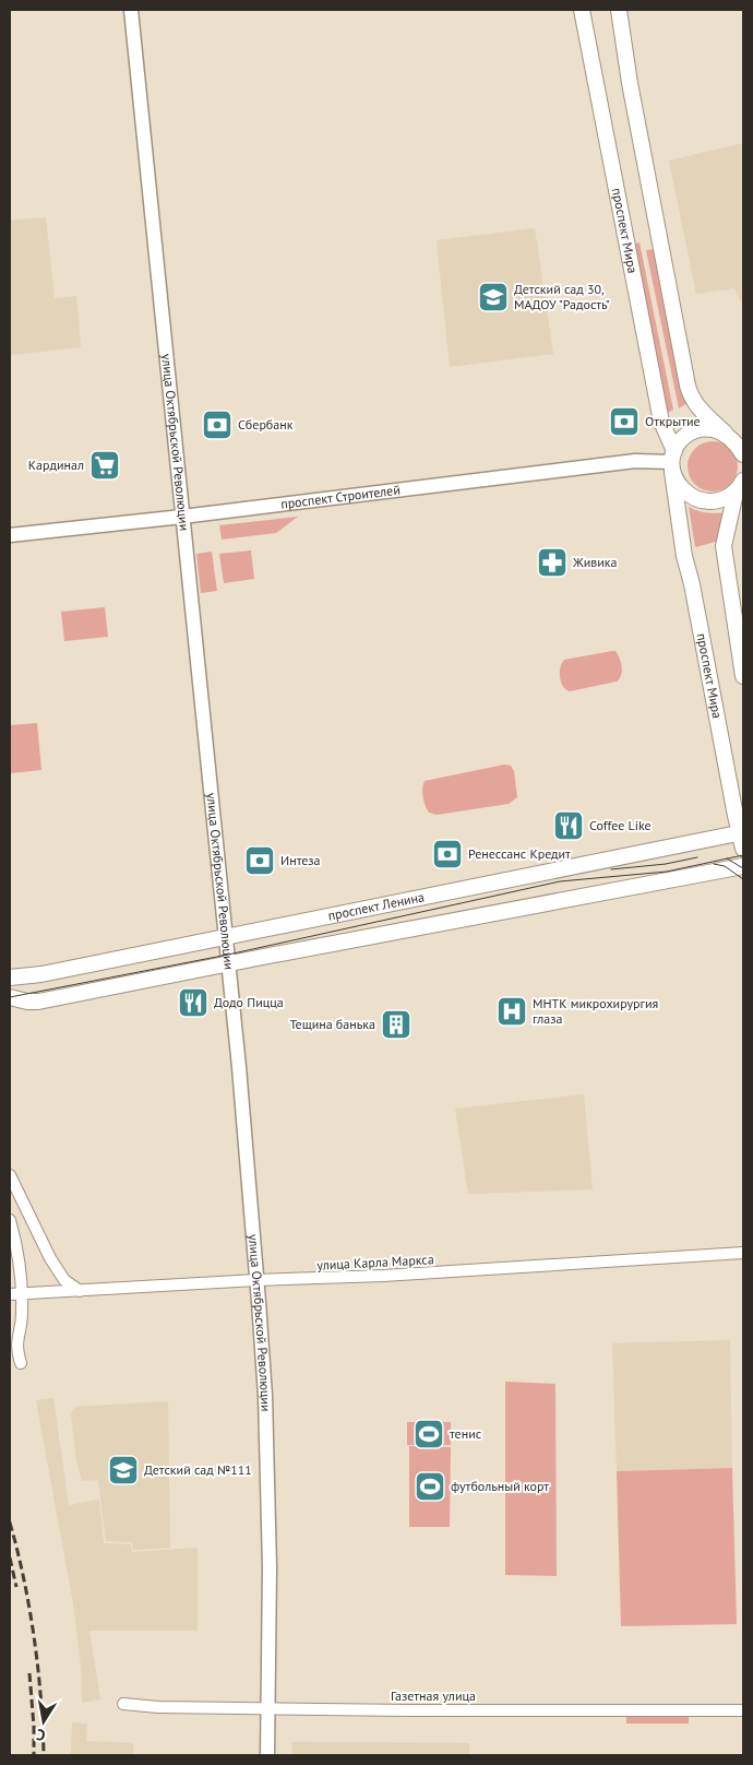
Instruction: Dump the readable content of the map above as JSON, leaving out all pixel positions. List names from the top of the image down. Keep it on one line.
{"streets":{"main road":["проспект Мира","проспект Ленина"],"street":["улица Октябрьской Революции","проспект Строителей","улица Карла Маркса","Газетная улица"]},"crossings":[["проспект Мира","проспект Строителей"],["проспект Мира","проспект Ленина"],["улица Октябрьской Революции","проспект Строителей"],["улица Октябрьской Революции","проспект Ленина"],["улица Октябрьской Революции","улица Карла Маркса"],["улица Октябрьской Революции","Газетная улица"]],"places":{"school or university":["Детский сад 30, МАДОУ \"Радость\"","Детский сад №111"],"bank":["Открытие","Сбербанк","Ренессанс Кредит","Интеза"],"supermarket":["Кардинал"],"pharmacy":["Живика"],"restaurant":["Coffee Like","Додо Пицца"],"hospital":["МНТК микрохирургия глаза"],"building":["Тещина банька"],"sports":["тенис","футбольный корт"]},"north":"bottom"}
